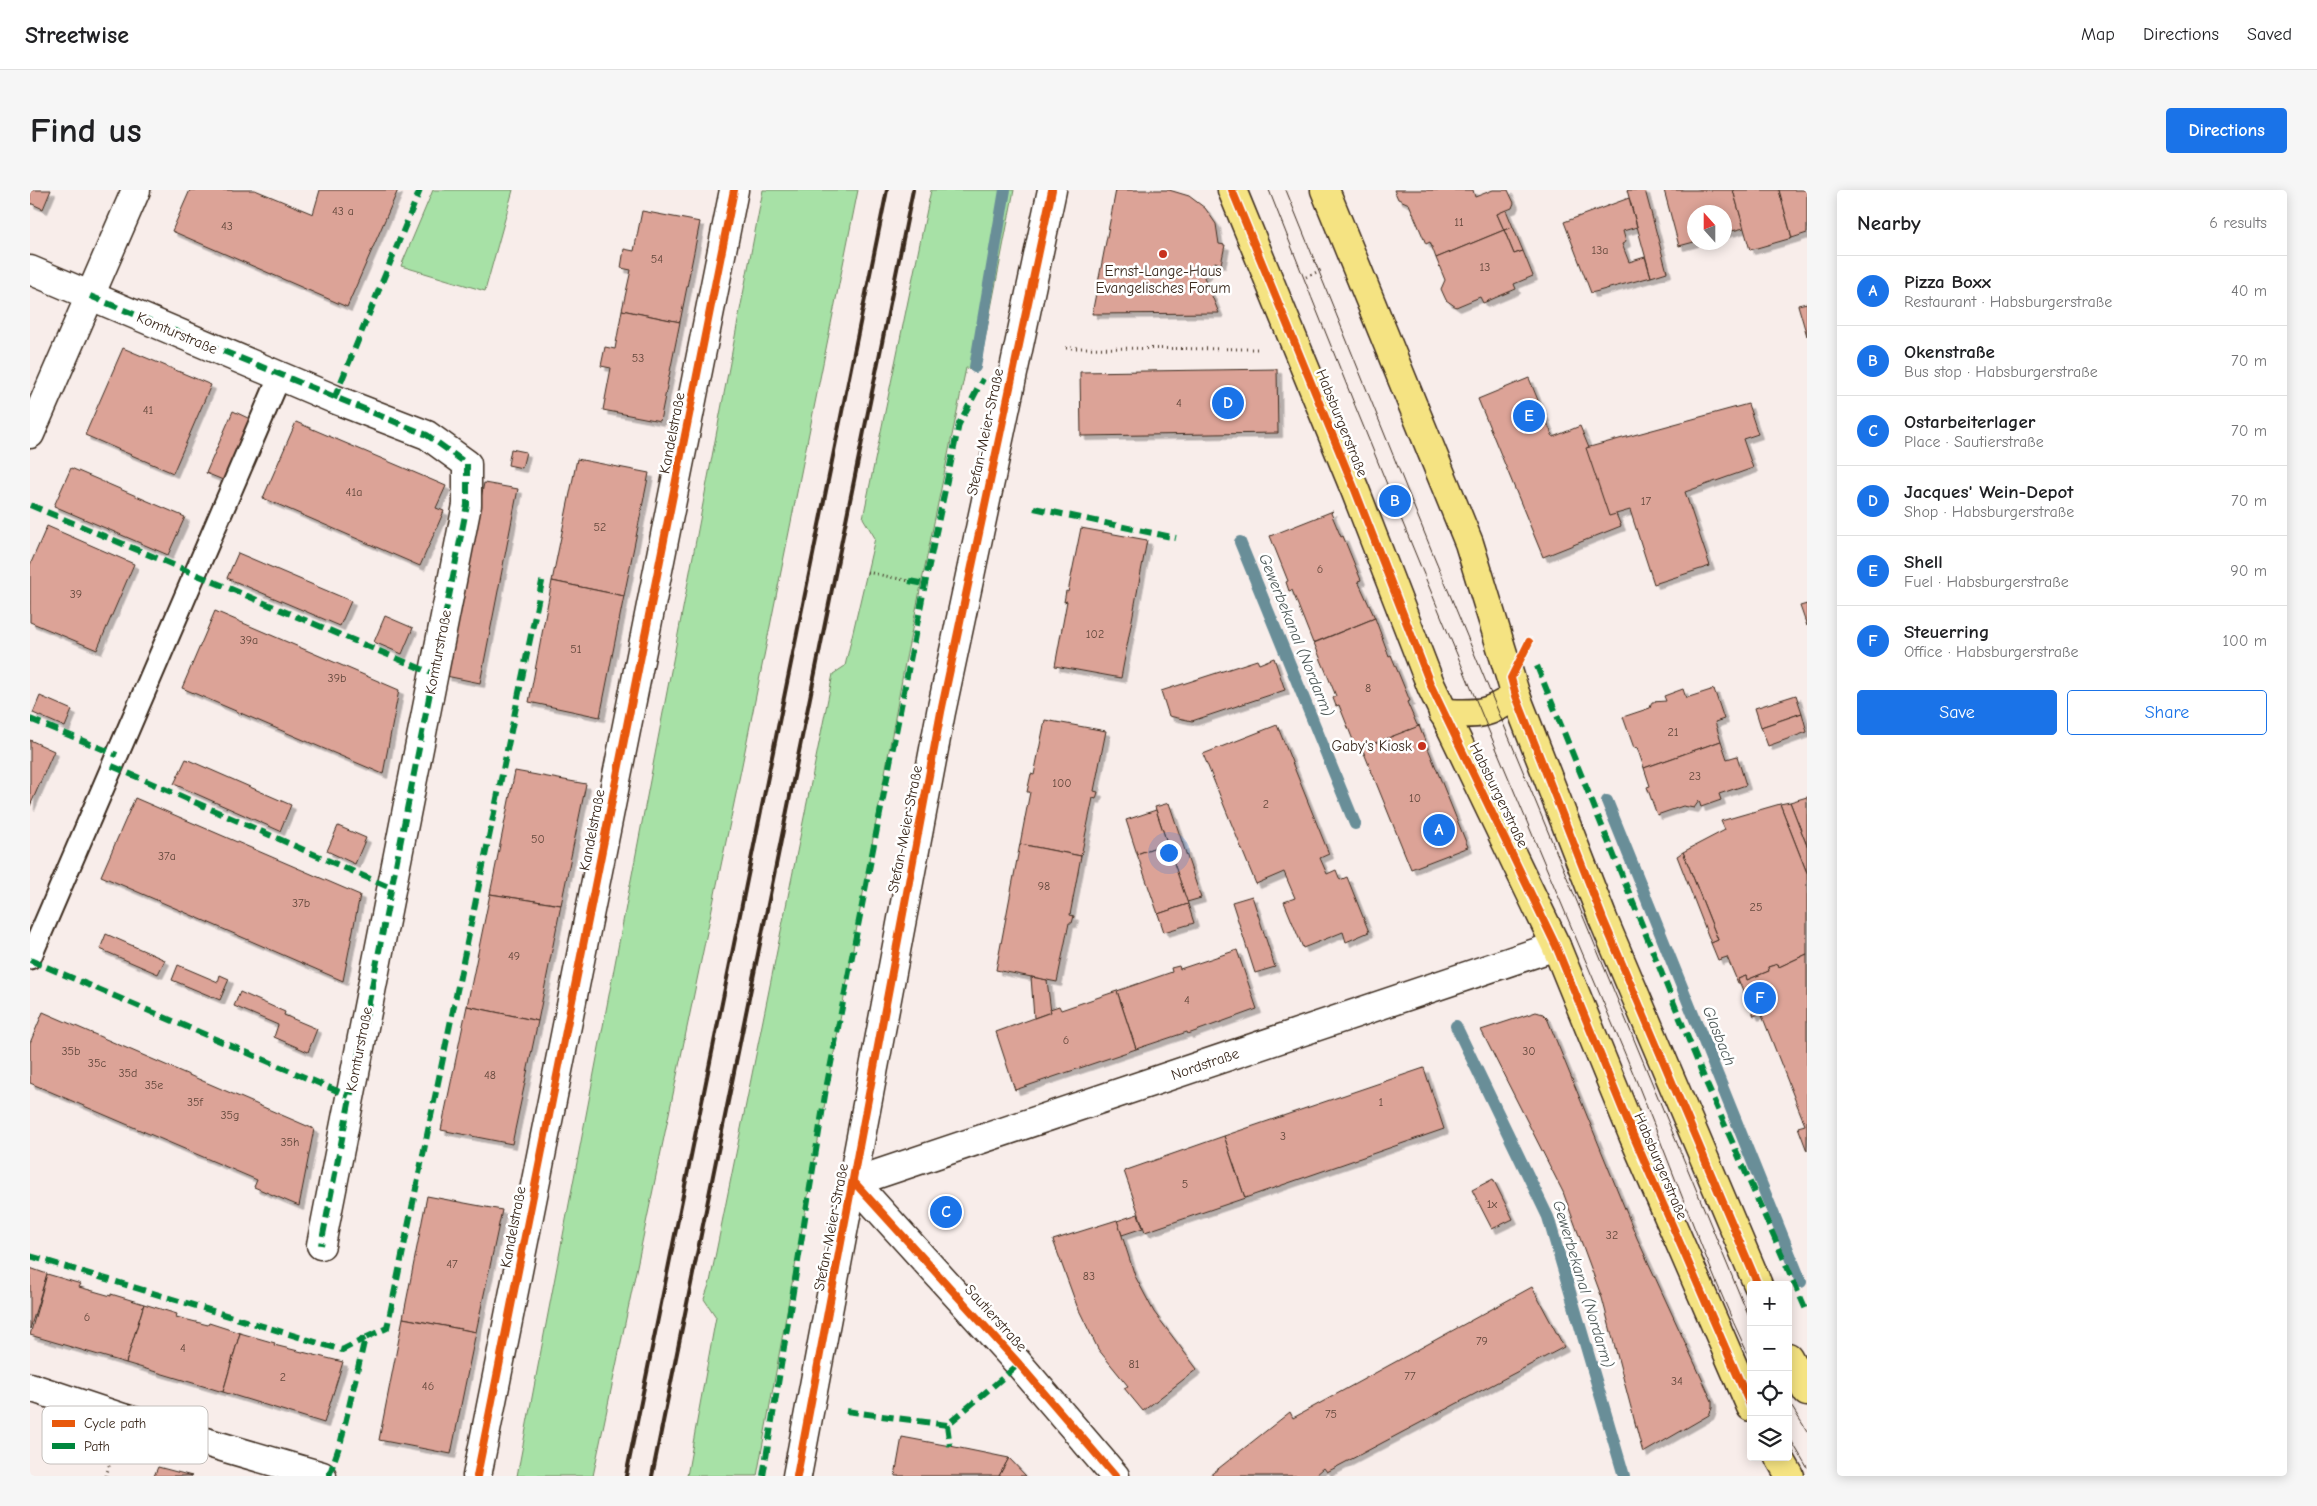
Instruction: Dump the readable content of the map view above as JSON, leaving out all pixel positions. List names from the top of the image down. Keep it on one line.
{"streets":{"main road":["Habsburgerstraße"],"street":["Komturstraße","Stefan-Meier-Straße","Kandelstraße","Nordstraße","Sautierstraße"]},"crossings":[["Habsburgerstraße","Nordstraße"],["Stefan-Meier-Straße","Nordstraße"],["Stefan-Meier-Straße","Sautierstraße"],["Nordstraße","Sautierstraße"]],"water":["Gewerbekanal (Nordarm)","Glasbach"],"places":["Ernst-Lange-Haus Evangelisches Forum","Gaby's Kiosk"],"house_numbers":["43 a","11","43","13a","54","13","53","4","41","41a","17","52","6","39","102","39a","51","39b","8","21","23","100","10","2","50","37a","98","37b","25","49","4","6","35b","30","35c","35d","48","35e","35f","1","35g","3","35h","5","1x","32","47","83","6","79","4","81","77","2","34","46","75"],"legend":["Cycle path","Path"],"north":"top","page":{"header":"Streetwise","nav":["Map","Directions","Saved"],"buttons":["Directions",["Save","Share"]],"title":"Find us","heading":["Nearby","6 results"],"list":[{"mark":"A","name":"Pizza Boxx","note":"Restaurant · Habsburgerstraße","value":"40 m"},{"mark":"B","name":"Okenstraße","note":"Bus stop · Habsburgerstraße","value":"70 m"},{"mark":"C","name":"Ostarbeiterlager","note":"Place · Sautierstraße","value":"70 m"},{"mark":"D","name":"Jacques' Wein-Depot","note":"Shop · Habsburgerstraße","value":"70 m"},{"mark":"E","name":"Shell","note":"Fuel · Habsburgerstraße","value":"90 m"},{"mark":"F","name":"Steuerring","note":"Office · Habsburgerstraße","value":"100 m"}],"pins":["D","E","B","A","F","C"],"map_buttons":["+","−"]}}
